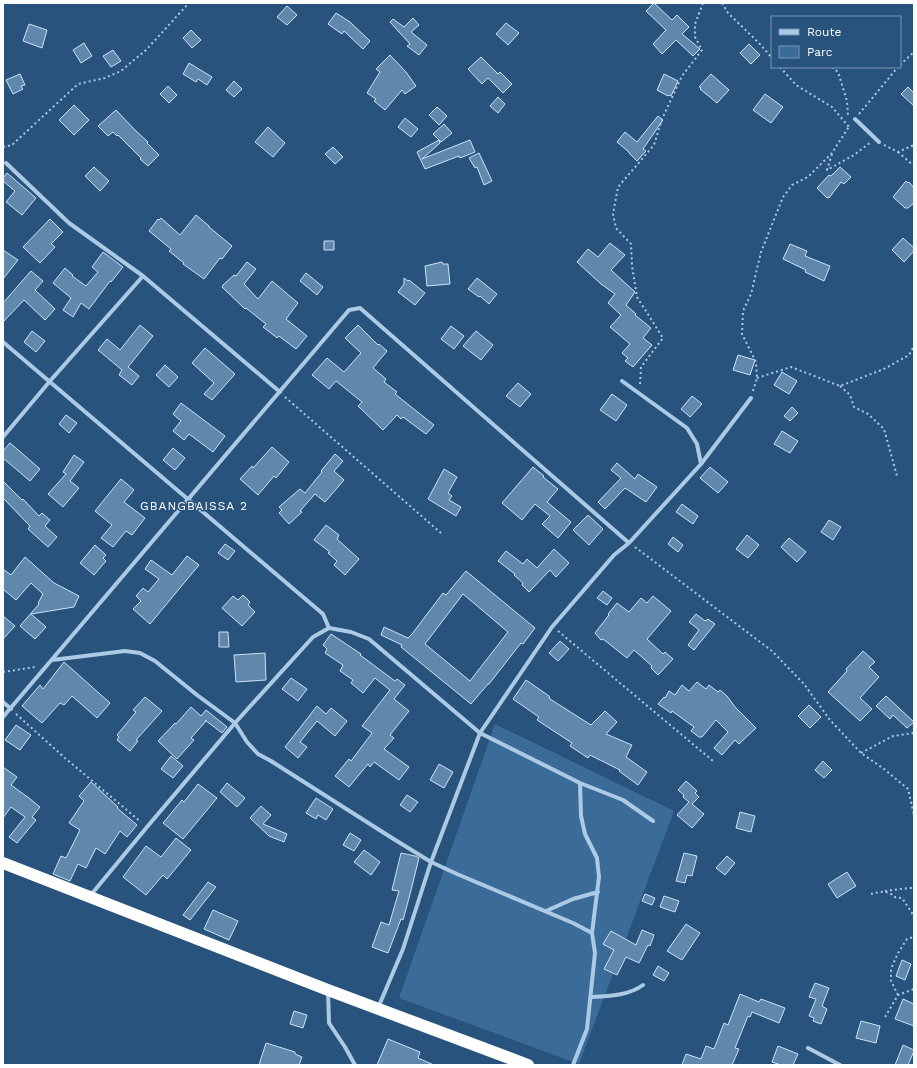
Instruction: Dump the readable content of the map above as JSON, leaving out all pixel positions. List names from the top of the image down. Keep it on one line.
{"districts":["GBANGBAISSA 2"],"legend":["Route","Parc"]}
